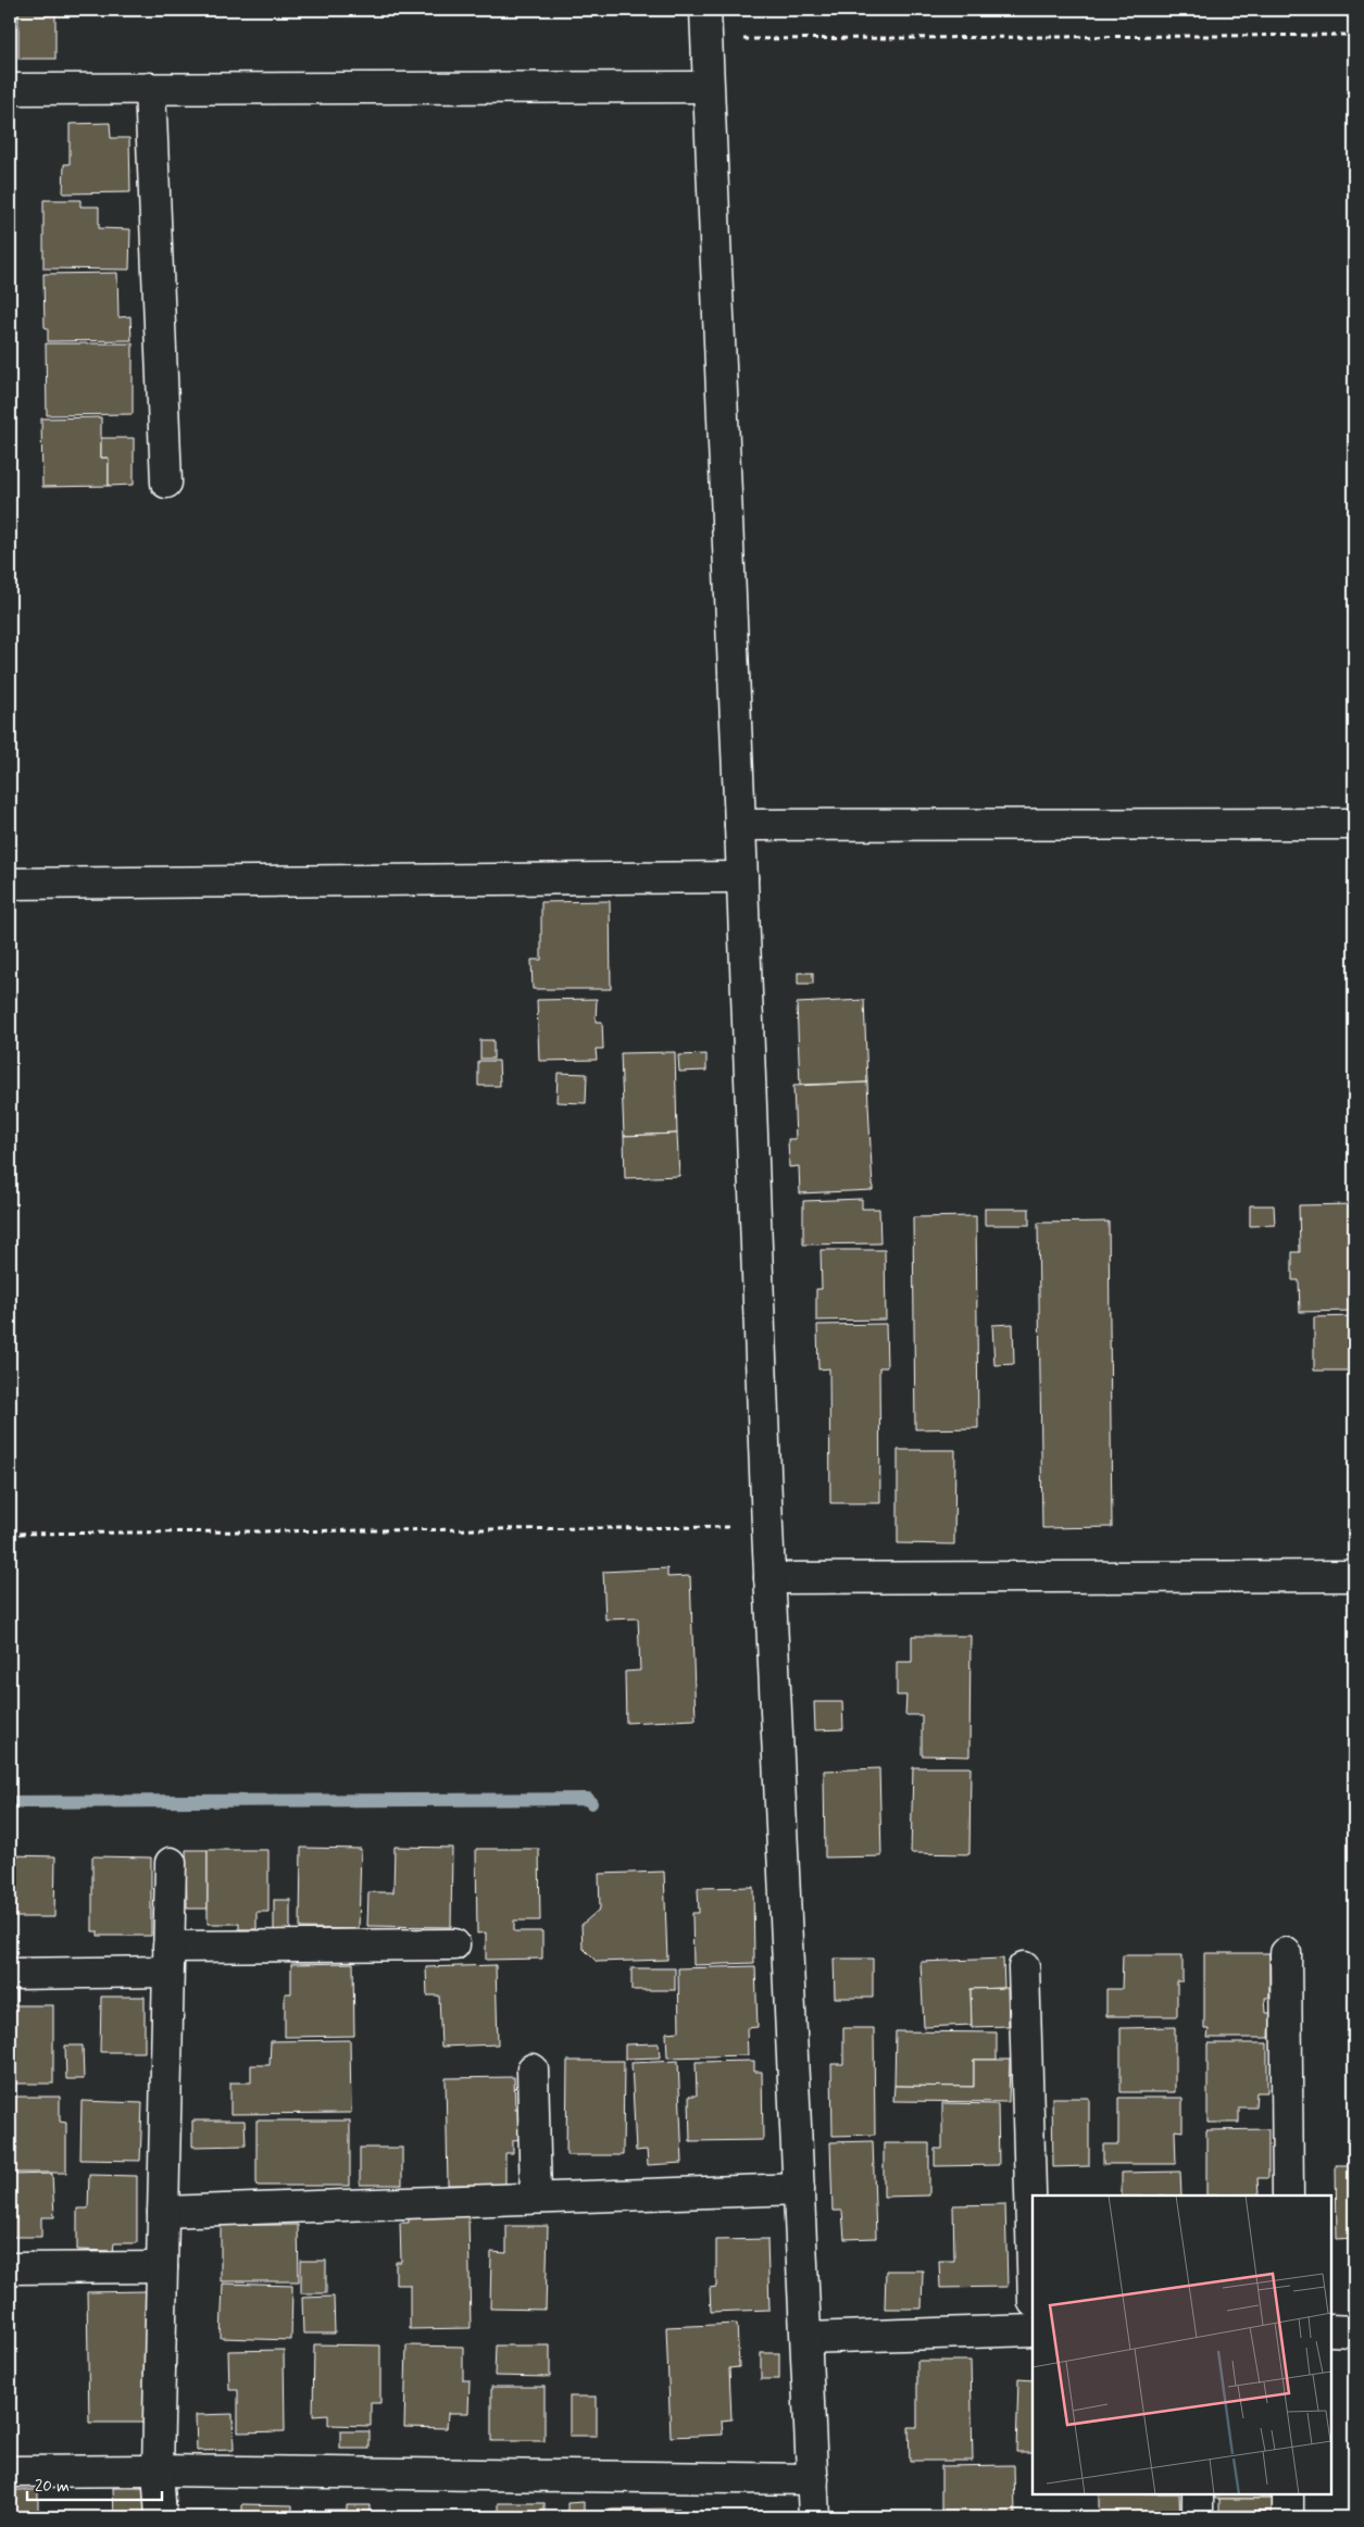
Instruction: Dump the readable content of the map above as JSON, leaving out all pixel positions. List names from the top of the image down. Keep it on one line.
{"scale_bar":"20 m"}
